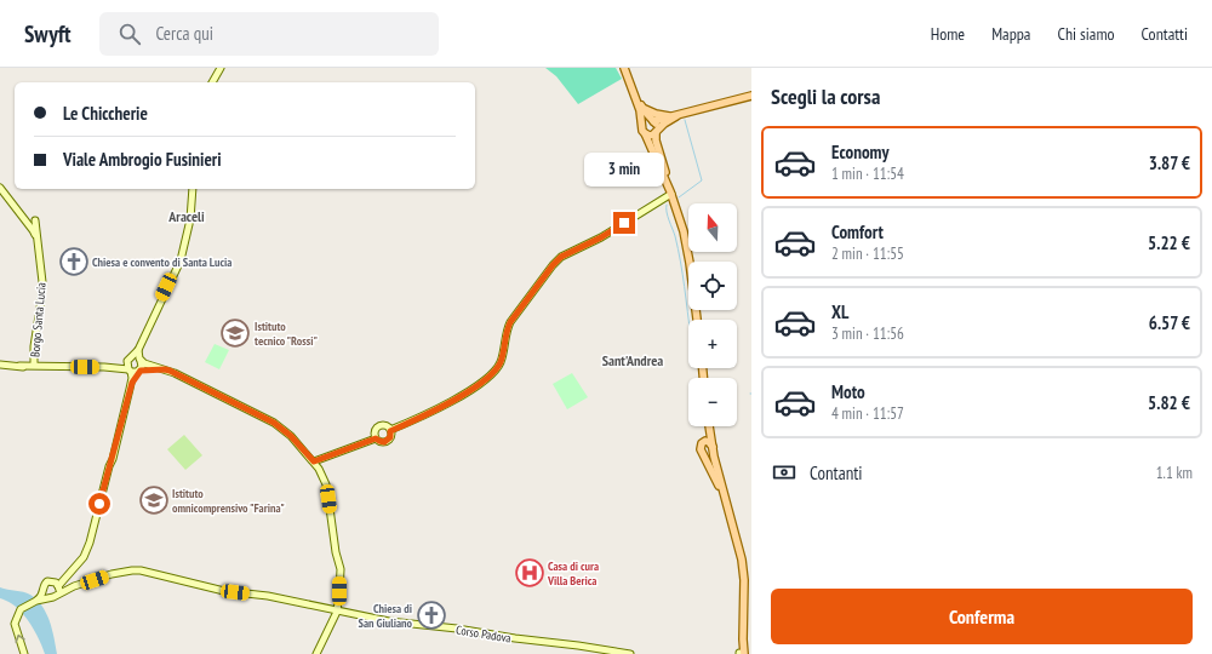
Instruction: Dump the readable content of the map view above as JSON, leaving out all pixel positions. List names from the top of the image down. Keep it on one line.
{"streets":{"street":["Borgo Santa Lucia","Corso Padova"]},"districts":["Araceli","Sant'Andrea"],"places":{"church":["Chiesa e convento di Santa Lucia","Chiesa di San Giuliano"],"school or university":["Istituto tecnico \"Rossi\"","Istituto omnicomprensivo \"Farina\""],"hospital":["Casa di cura Villa Berica"]},"north":"top","page":{"header":"Swyft","search":"Cerca qui","nav":["Home","Mappa","Chi siamo","Contatti"],"heading":"Scegli la corsa","banner":["Le Chiccherie","Viale Ambrogio Fusinieri"],"list":[{"name":"Economy","note":"1 min · 11:54","value":"3.87 €"},{"name":"Comfort","note":"2 min · 11:55","value":"5.22 €"},{"name":"XL","note":"3 min · 11:56","value":"6.57 €"},{"name":"Moto","note":"4 min · 11:57","value":"5.82 €"}],"bubble":"3 min","map_buttons":["+","−"],"pay":["Contanti","1.1 km"],"buttons":"Conferma"}}
